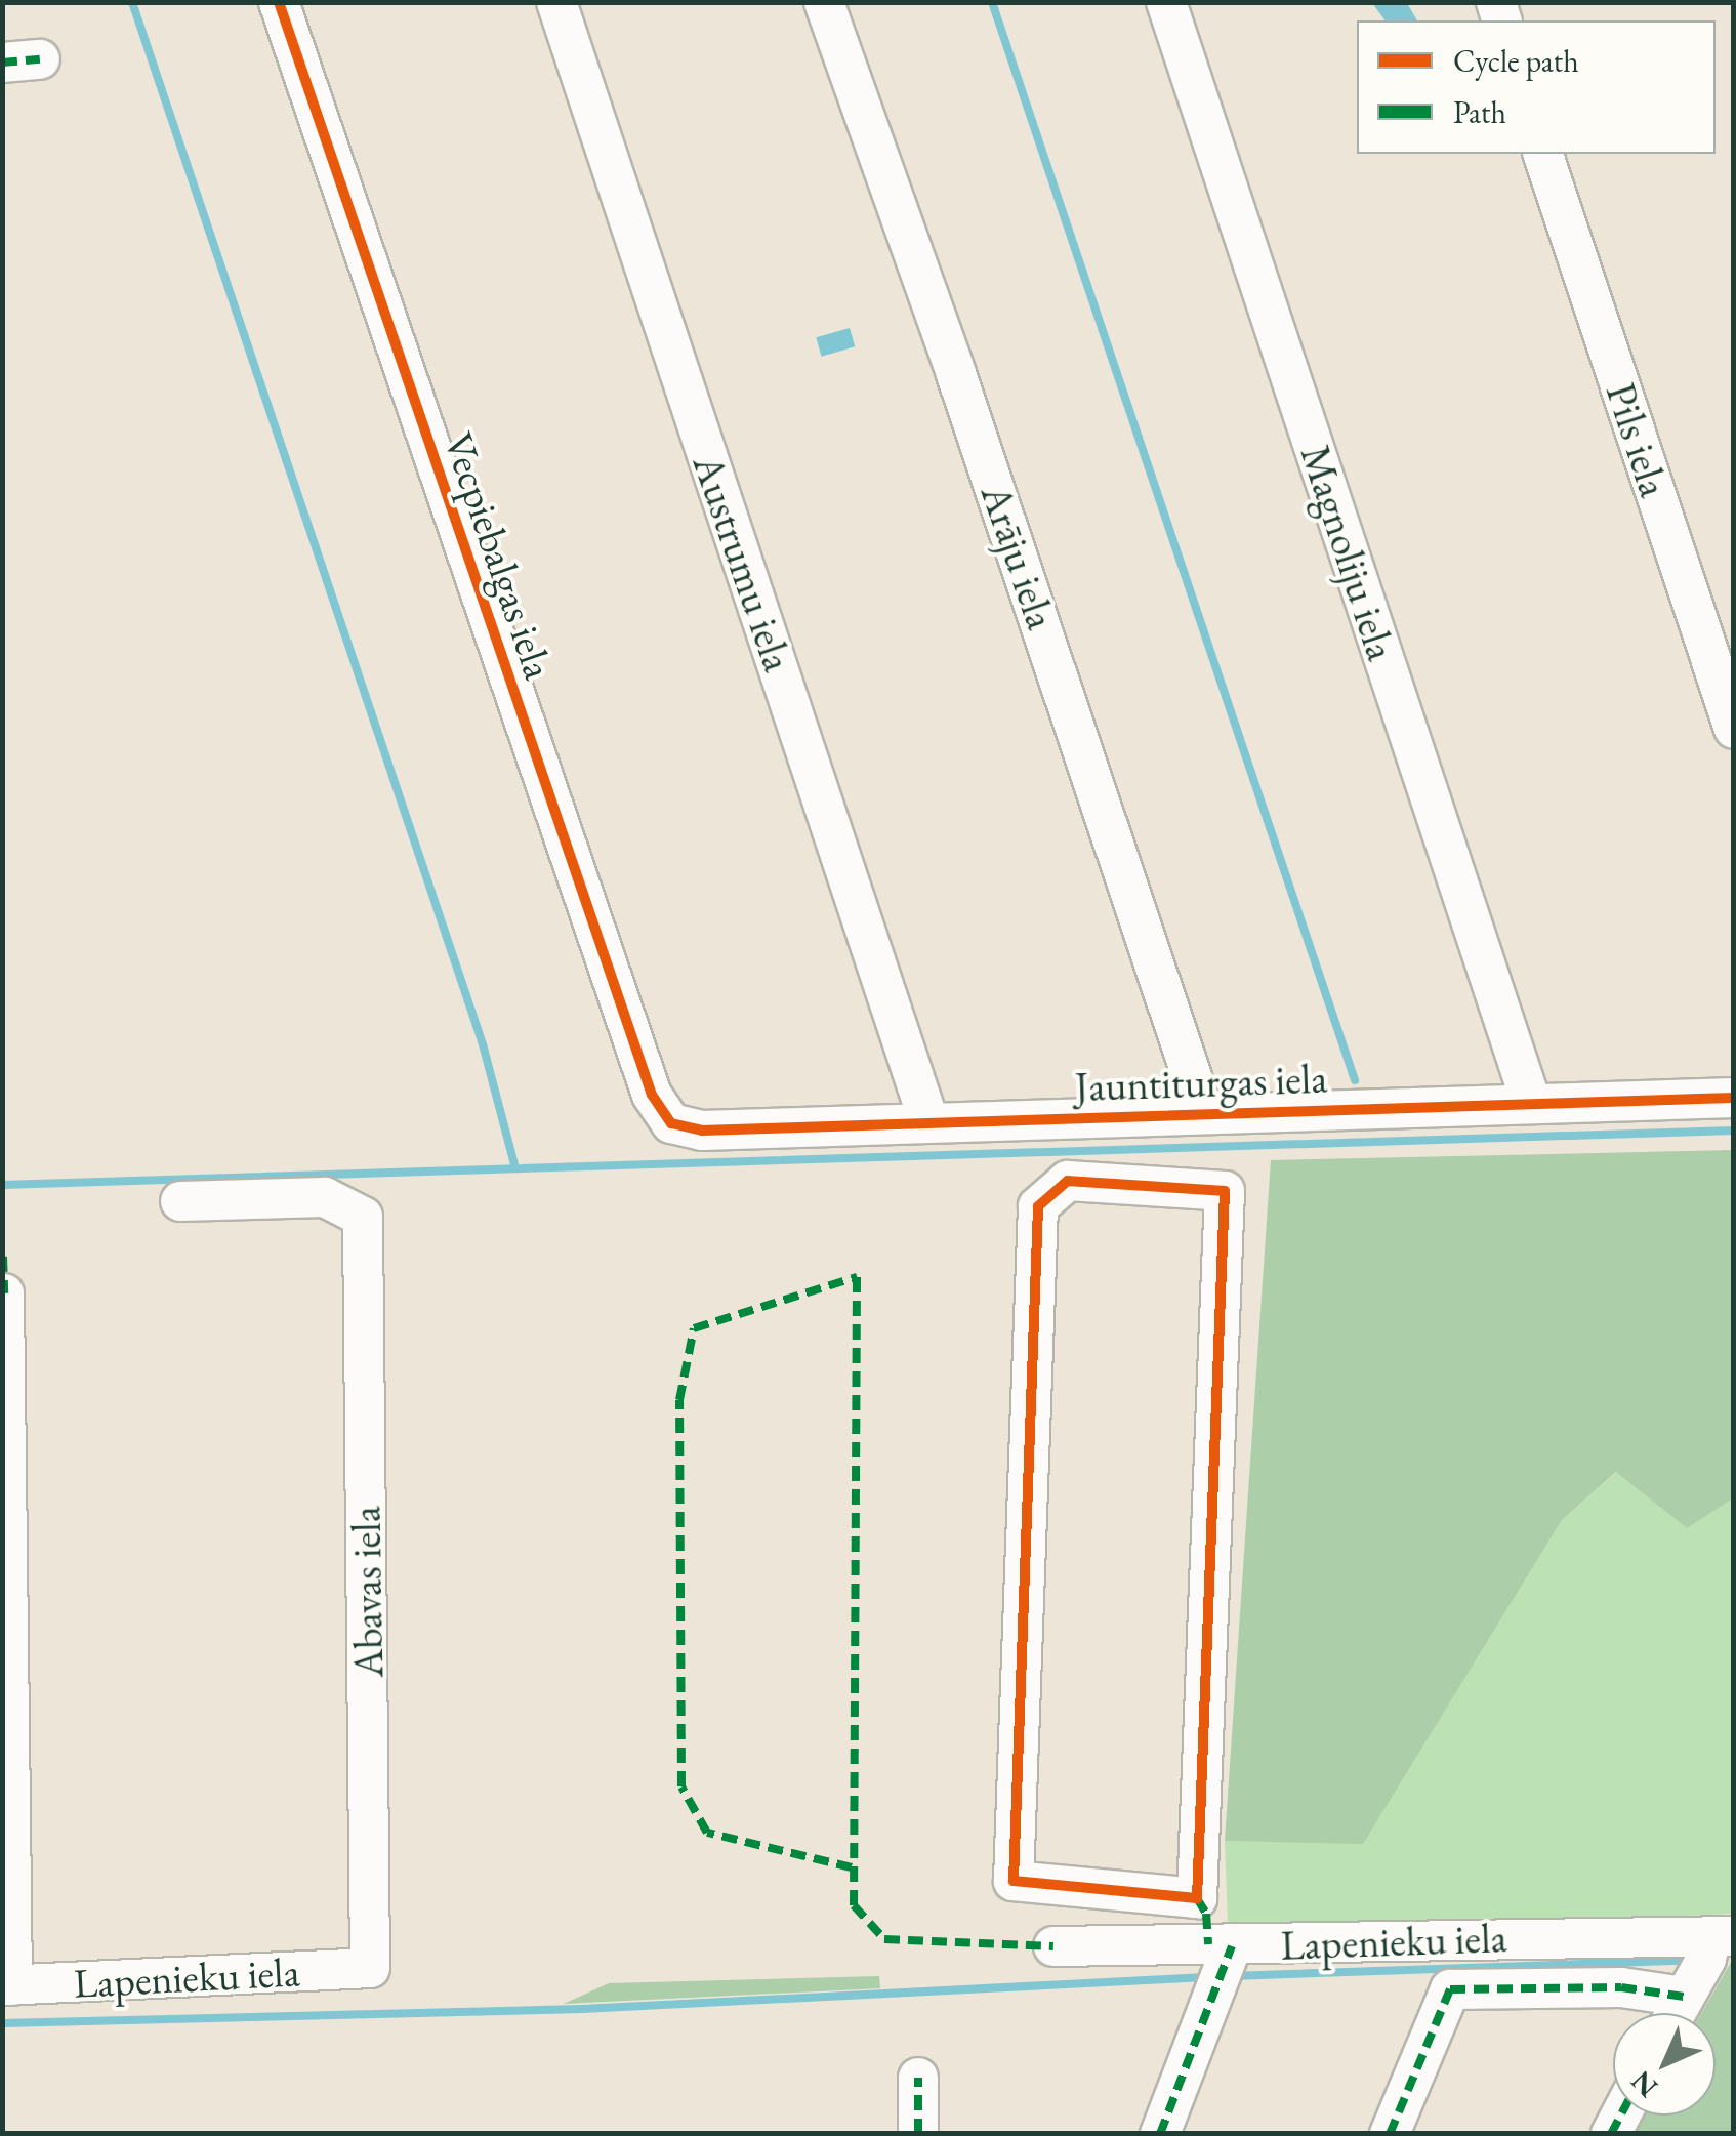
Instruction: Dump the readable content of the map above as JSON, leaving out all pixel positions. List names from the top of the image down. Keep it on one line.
{"streets":{"street":["Pils iela","Magnoliju iela","Vecpiebalgas iela","Arāju iela","Austrumu iela","Jauntiturgas iela","Abavas iela","Lapenieku iela"]},"crossings":[["Magnoliju iela","Jauntiturgas iela"],["Vecpiebalgas iela","Jauntiturgas iela"],["Arāju iela","Jauntiturgas iela"],["Austrumu iela","Jauntiturgas iela"],["Abavas iela","Lapenieku iela"]],"legend":["Cycle path","Path"],"north":"bottom left"}
